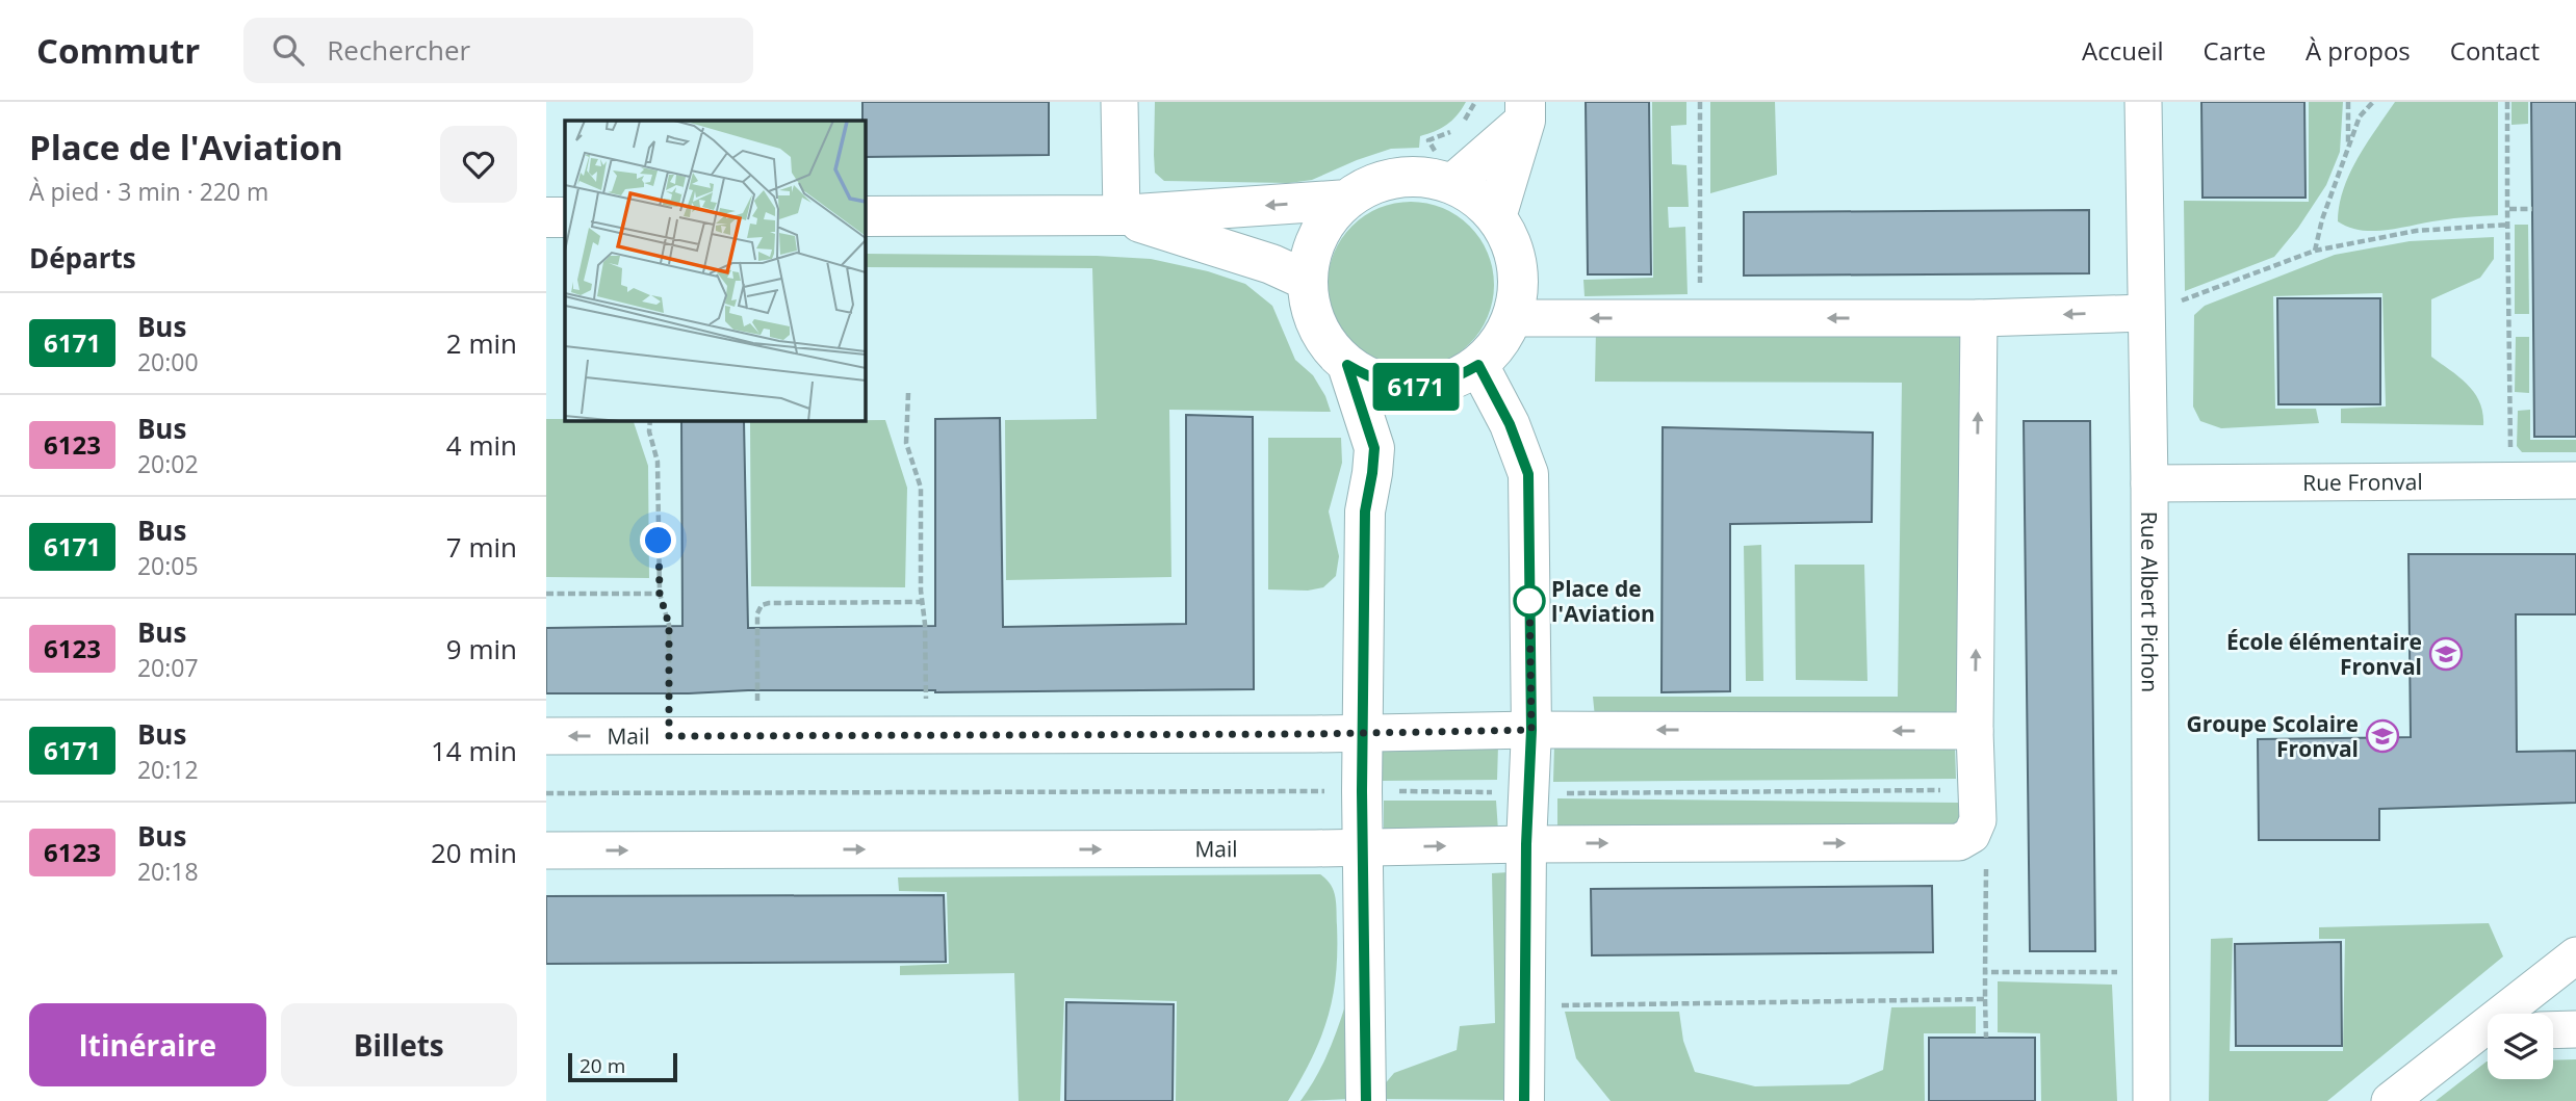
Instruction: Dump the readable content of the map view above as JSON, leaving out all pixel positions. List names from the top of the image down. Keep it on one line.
{"streets":{"street":["Rue Fronval","Rue Albert Pichon","Mail"]},"crossings":[["Rue Fronval","Rue Albert Pichon"]],"places":{"other":["Place de l'Aviation"],"school or university":["École élémentaire Fronval","Groupe Scolaire Fronval"]},"lines":["bus line 6171"],"scale_bar":"20 m","page":{"header":"Commutr","search":"Rechercher","nav":["Accueil","Carte","À propos","Contact"],"heading":[["Place de l'Aviation","À pied · 3 min · 220 m"],"Départs"],"on_map":"6171","list":[{"mark":"6171","name":"Bus","note":"20:00","value":"2 min"},{"mark":"6123","name":"Bus","note":"20:02","value":"4 min"},{"mark":"6171","name":"Bus","note":"20:05","value":"7 min"},{"mark":"6123","name":"Bus","note":"20:07","value":"9 min"},{"mark":"6171","name":"Bus","note":"20:12","value":"14 min"},{"mark":"6123","name":"Bus","note":"20:18","value":"20 min"}],"buttons":["Itinéraire","Billets"],"scale":"20 m"}}
